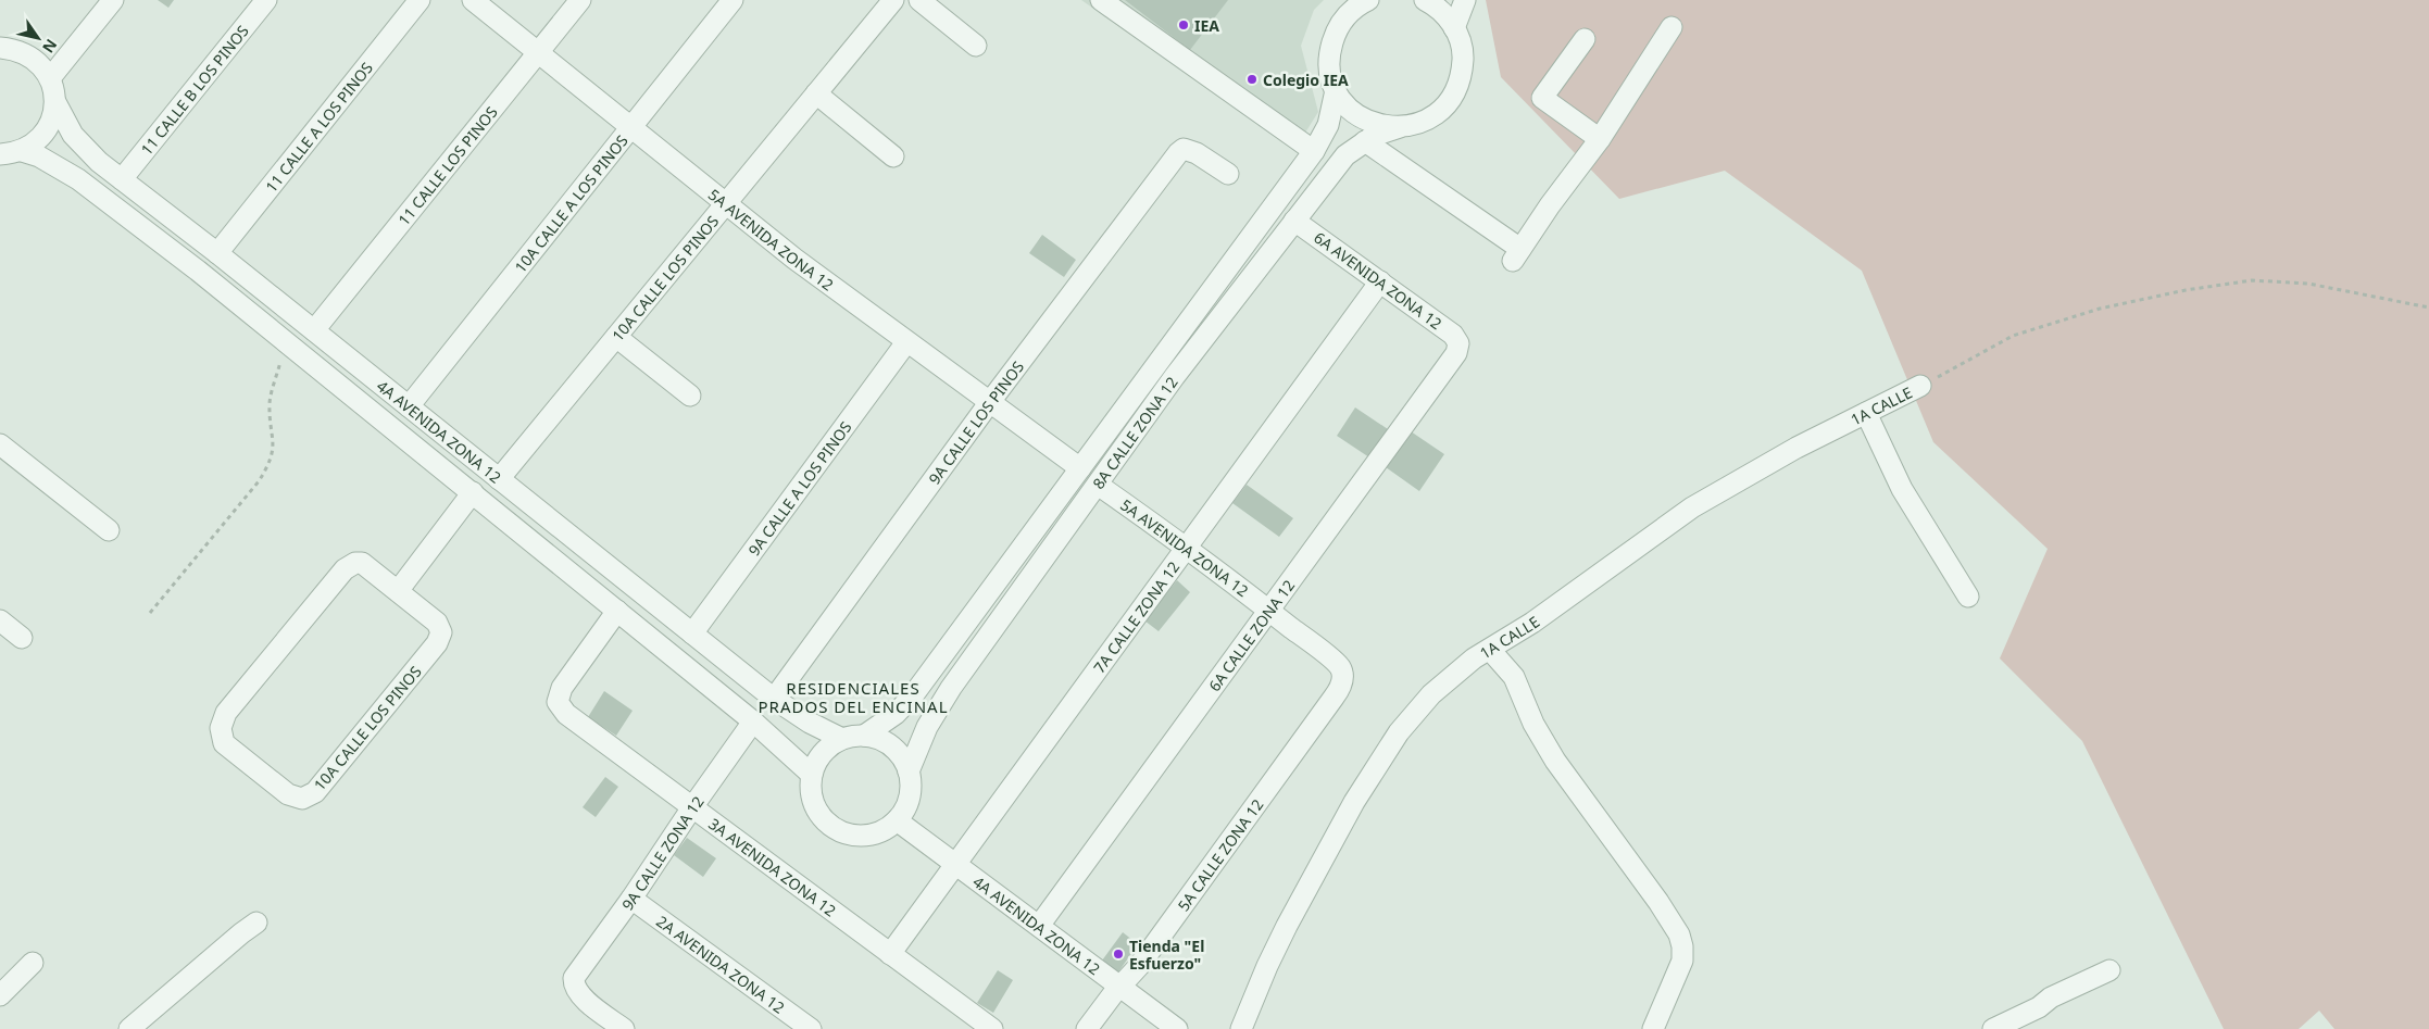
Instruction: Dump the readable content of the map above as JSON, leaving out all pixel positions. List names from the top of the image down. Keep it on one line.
{"streets":{"street":["11 CALLE B LOS PINOS","11 CALLE A LOS PINOS","11 CALLE LOS PINOS","10A CALLE A LOS PINOS","5A AVENIDA ZONA 12","10A CALLE LOS PINOS","6A AVENIDA ZONA 12","1A CALLE","9A CALLE LOS PINOS","4A AVENIDA ZONA 12","8A CALLE ZONA 12","9A CALLE A LOS PINOS","7A CALLE ZONA 12","6A CALLE ZONA 12","9A CALLE ZONA 12","5A CALLE ZONA 12","3A AVENIDA ZONA 12","2A AVENIDA ZONA 12"]},"crossings":[["11 CALLE B LOS PINOS","4A AVENIDA ZONA 12"],["11 CALLE A LOS PINOS","4A AVENIDA ZONA 12"],["11 CALLE LOS PINOS","5A AVENIDA ZONA 12"],["11 CALLE LOS PINOS","4A AVENIDA ZONA 12"],["10A CALLE A LOS PINOS","5A AVENIDA ZONA 12"],["10A CALLE A LOS PINOS","4A AVENIDA ZONA 12"],["5A AVENIDA ZONA 12","10A CALLE LOS PINOS"],["5A AVENIDA ZONA 12","9A CALLE LOS PINOS"],["5A AVENIDA ZONA 12","8A CALLE ZONA 12"],["5A AVENIDA ZONA 12","9A CALLE A LOS PINOS"],["5A AVENIDA ZONA 12","7A CALLE ZONA 12"],["5A AVENIDA ZONA 12","6A CALLE ZONA 12"],["5A AVENIDA ZONA 12","5A CALLE ZONA 12"],["10A CALLE LOS PINOS","4A AVENIDA ZONA 12"],["6A AVENIDA ZONA 12","8A CALLE ZONA 12"],["6A AVENIDA ZONA 12","7A CALLE ZONA 12"],["6A AVENIDA ZONA 12","6A CALLE ZONA 12"],["9A CALLE LOS PINOS","4A AVENIDA ZONA 12"],["4A AVENIDA ZONA 12","8A CALLE ZONA 12"],["4A AVENIDA ZONA 12","9A CALLE A LOS PINOS"],["4A AVENIDA ZONA 12","7A CALLE ZONA 12"],["4A AVENIDA ZONA 12","6A CALLE ZONA 12"],["4A AVENIDA ZONA 12","9A CALLE ZONA 12"],["4A AVENIDA ZONA 12","5A CALLE ZONA 12"],["4A AVENIDA ZONA 12","3A AVENIDA ZONA 12"],["7A CALLE ZONA 12","3A AVENIDA ZONA 12"],["9A CALLE ZONA 12","3A AVENIDA ZONA 12"],["9A CALLE ZONA 12","2A AVENIDA ZONA 12"]],"districts":["RESIDENCIALES PRADOS DEL ENCINAL"],"places":["IEA","Colegio IEA","Tienda \"El Esfuerzo\""],"north":"bottom right"}
